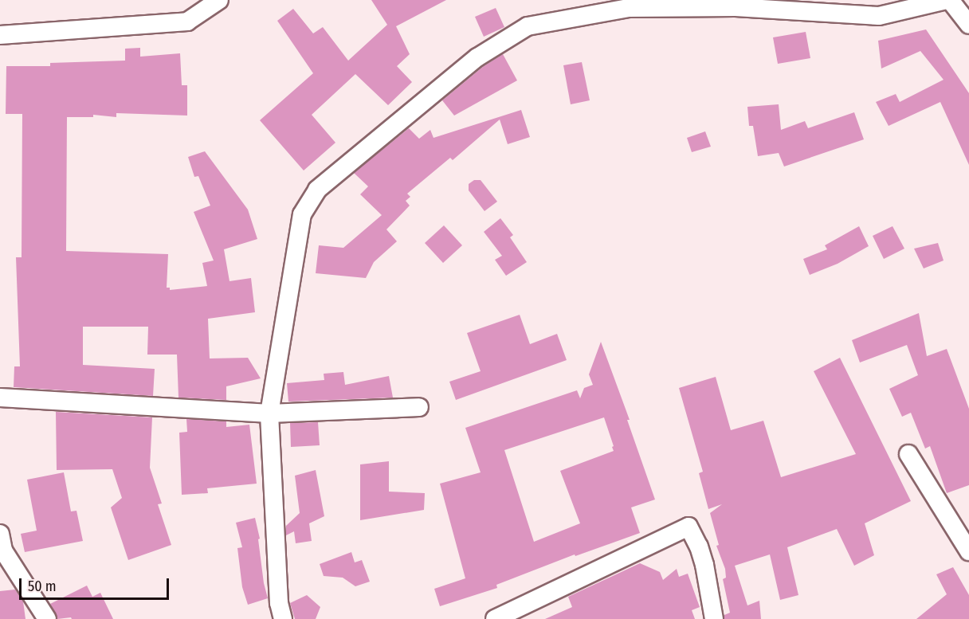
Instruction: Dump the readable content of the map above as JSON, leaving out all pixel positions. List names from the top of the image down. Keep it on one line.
{"scale_bar":"50 m"}
